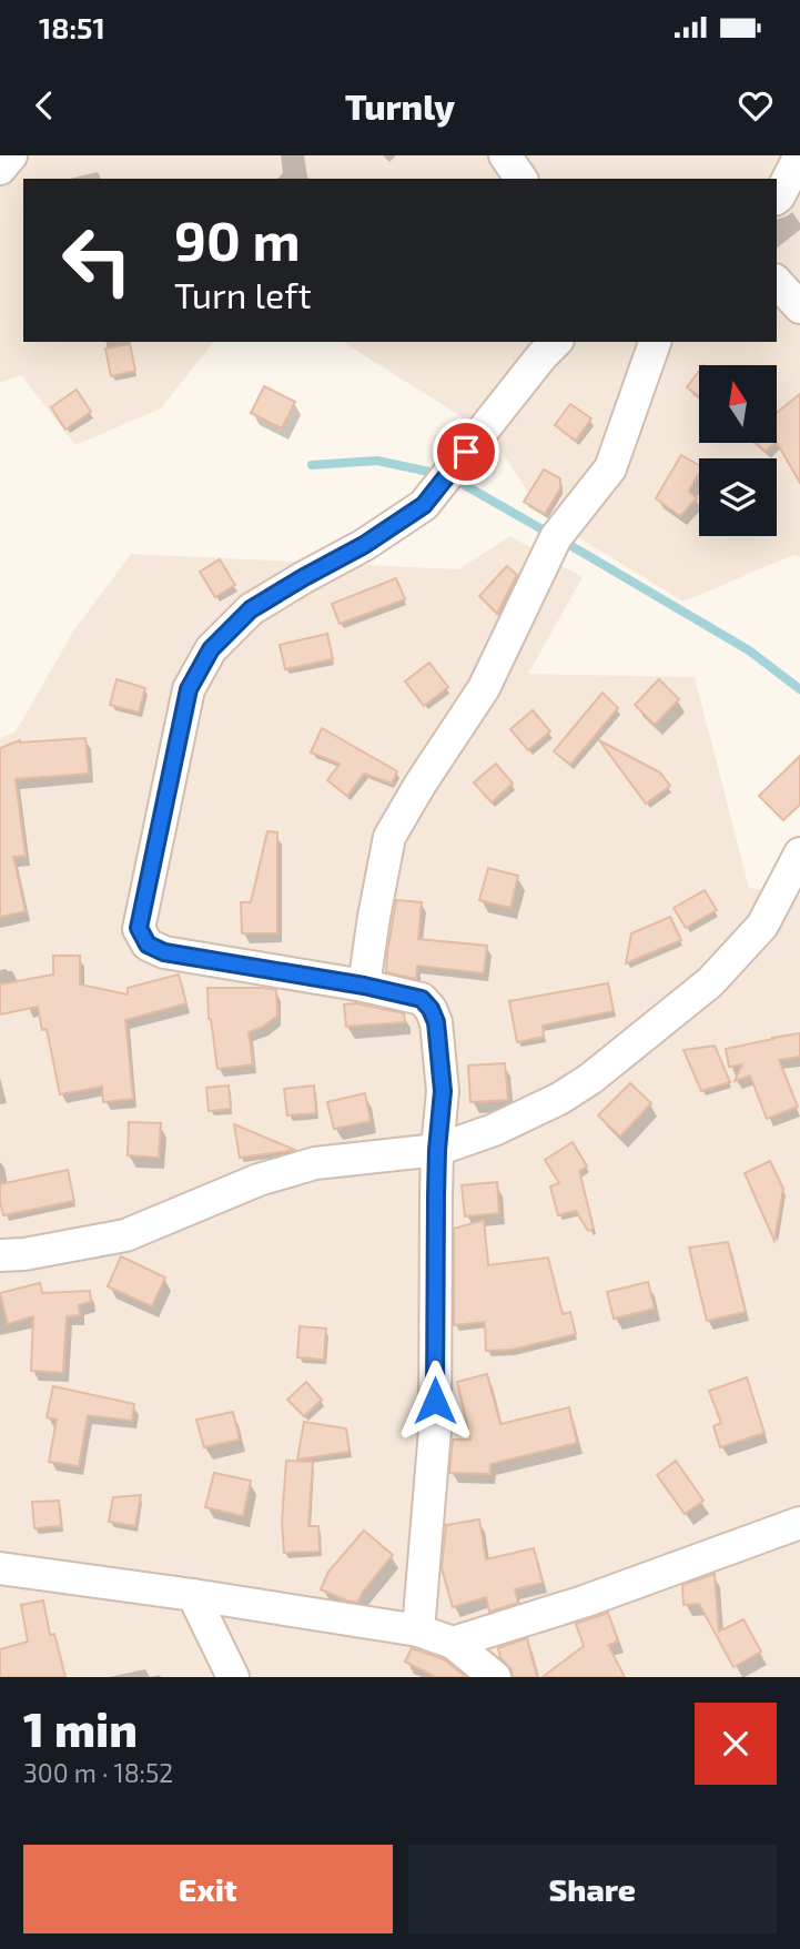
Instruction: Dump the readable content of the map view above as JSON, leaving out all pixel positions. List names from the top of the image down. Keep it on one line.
{"north":"top","page":{"status":"18:51","header":"Turnly","turn":["90 m","Turn left"],"heading":["1 min","300 m · 18:52"],"buttons":["Exit","Share"]}}
